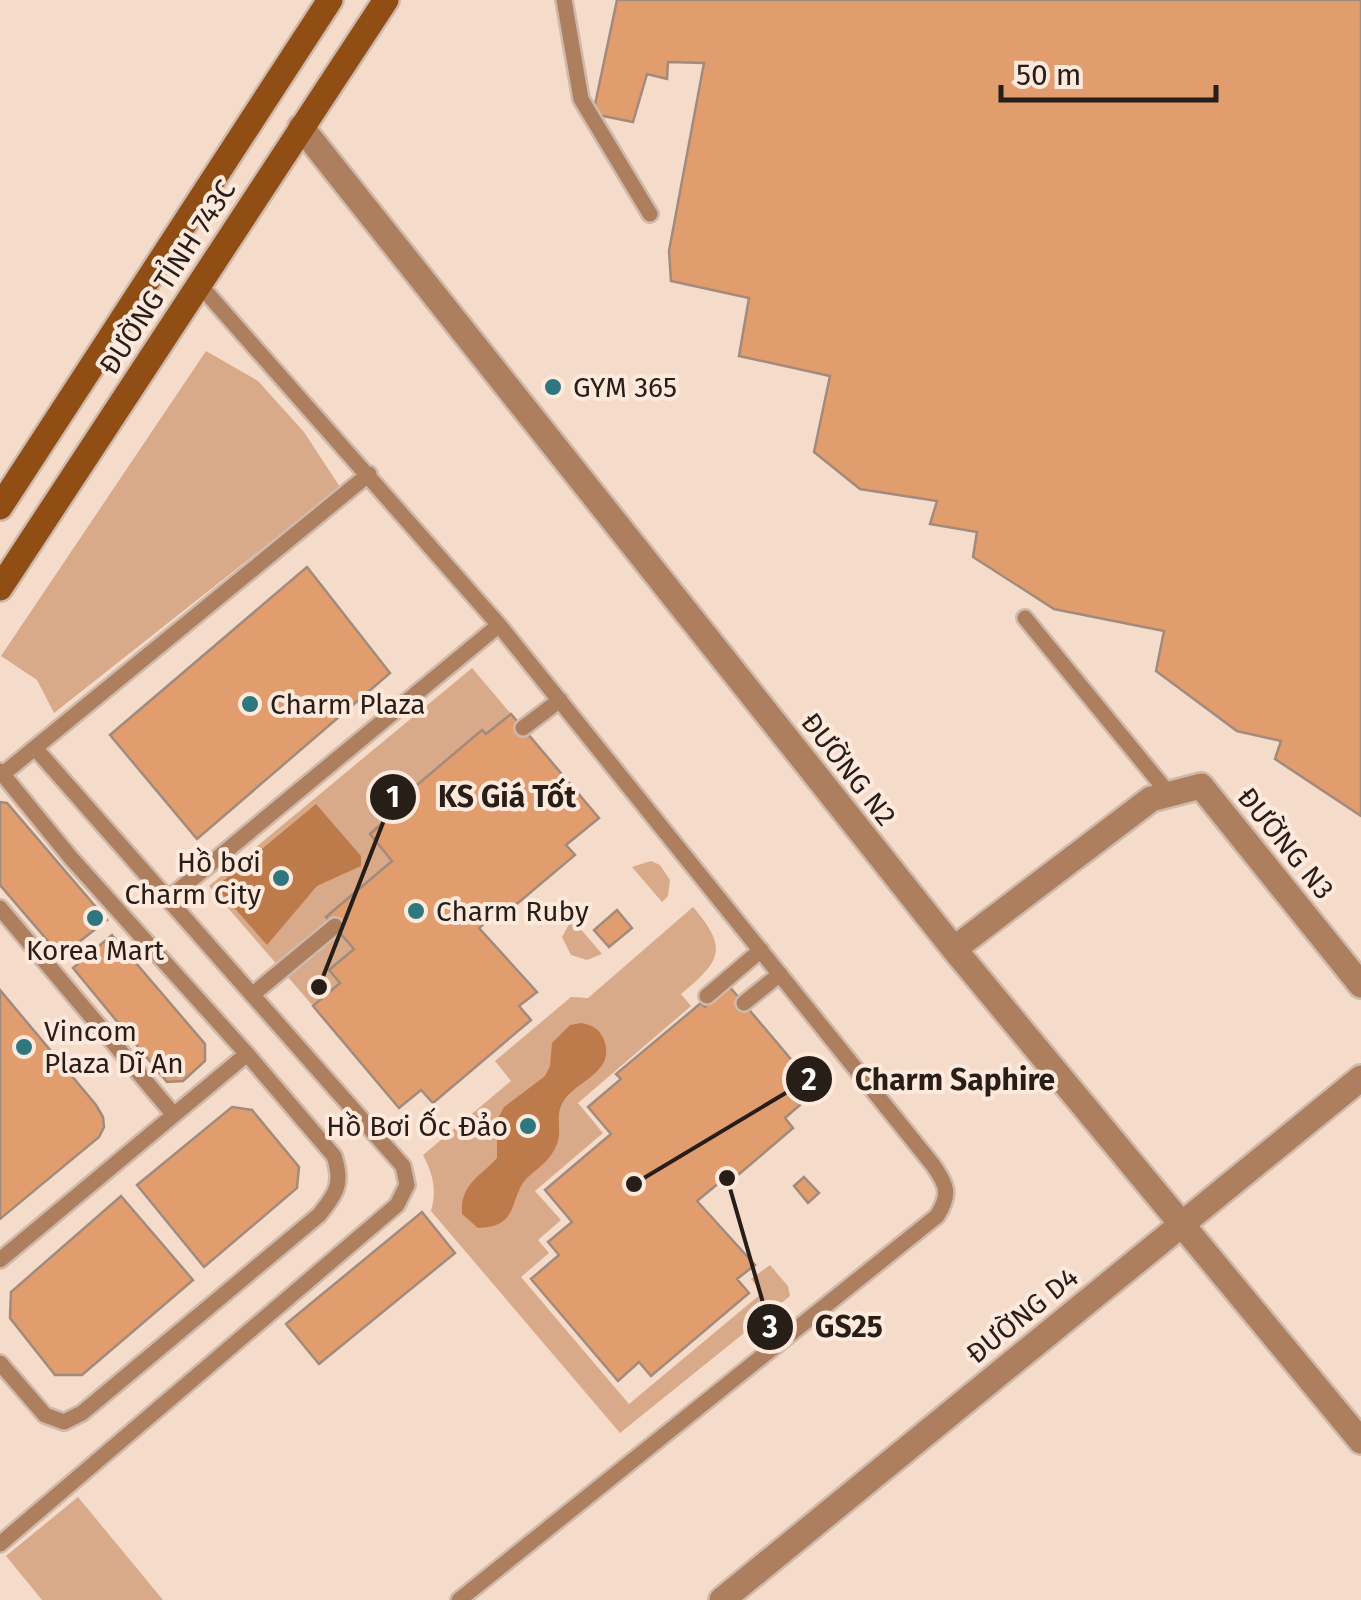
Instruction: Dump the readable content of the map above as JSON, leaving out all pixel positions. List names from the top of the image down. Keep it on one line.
{"streets":{"main road":["ĐƯỜNG TỈNH 743C"],"street":["ĐƯỜNG N2","ĐƯỜNG N3","ĐƯỜNG D4"]},"crossings":[["ĐƯỜNG TỈNH 743C","ĐƯỜNG N2"],["ĐƯỜNG N2","ĐƯỜNG D4"]],"places":["GYM 365","Charm Plaza","Hồ bơi Charm City","Charm Ruby","Korea Mart","KS Giá Tốt","Vincom Plaza Dĩ An","Hồ Bơi Ốc Đảo","GS25","Charm Saphire"],"scale_bar":"50 m"}
